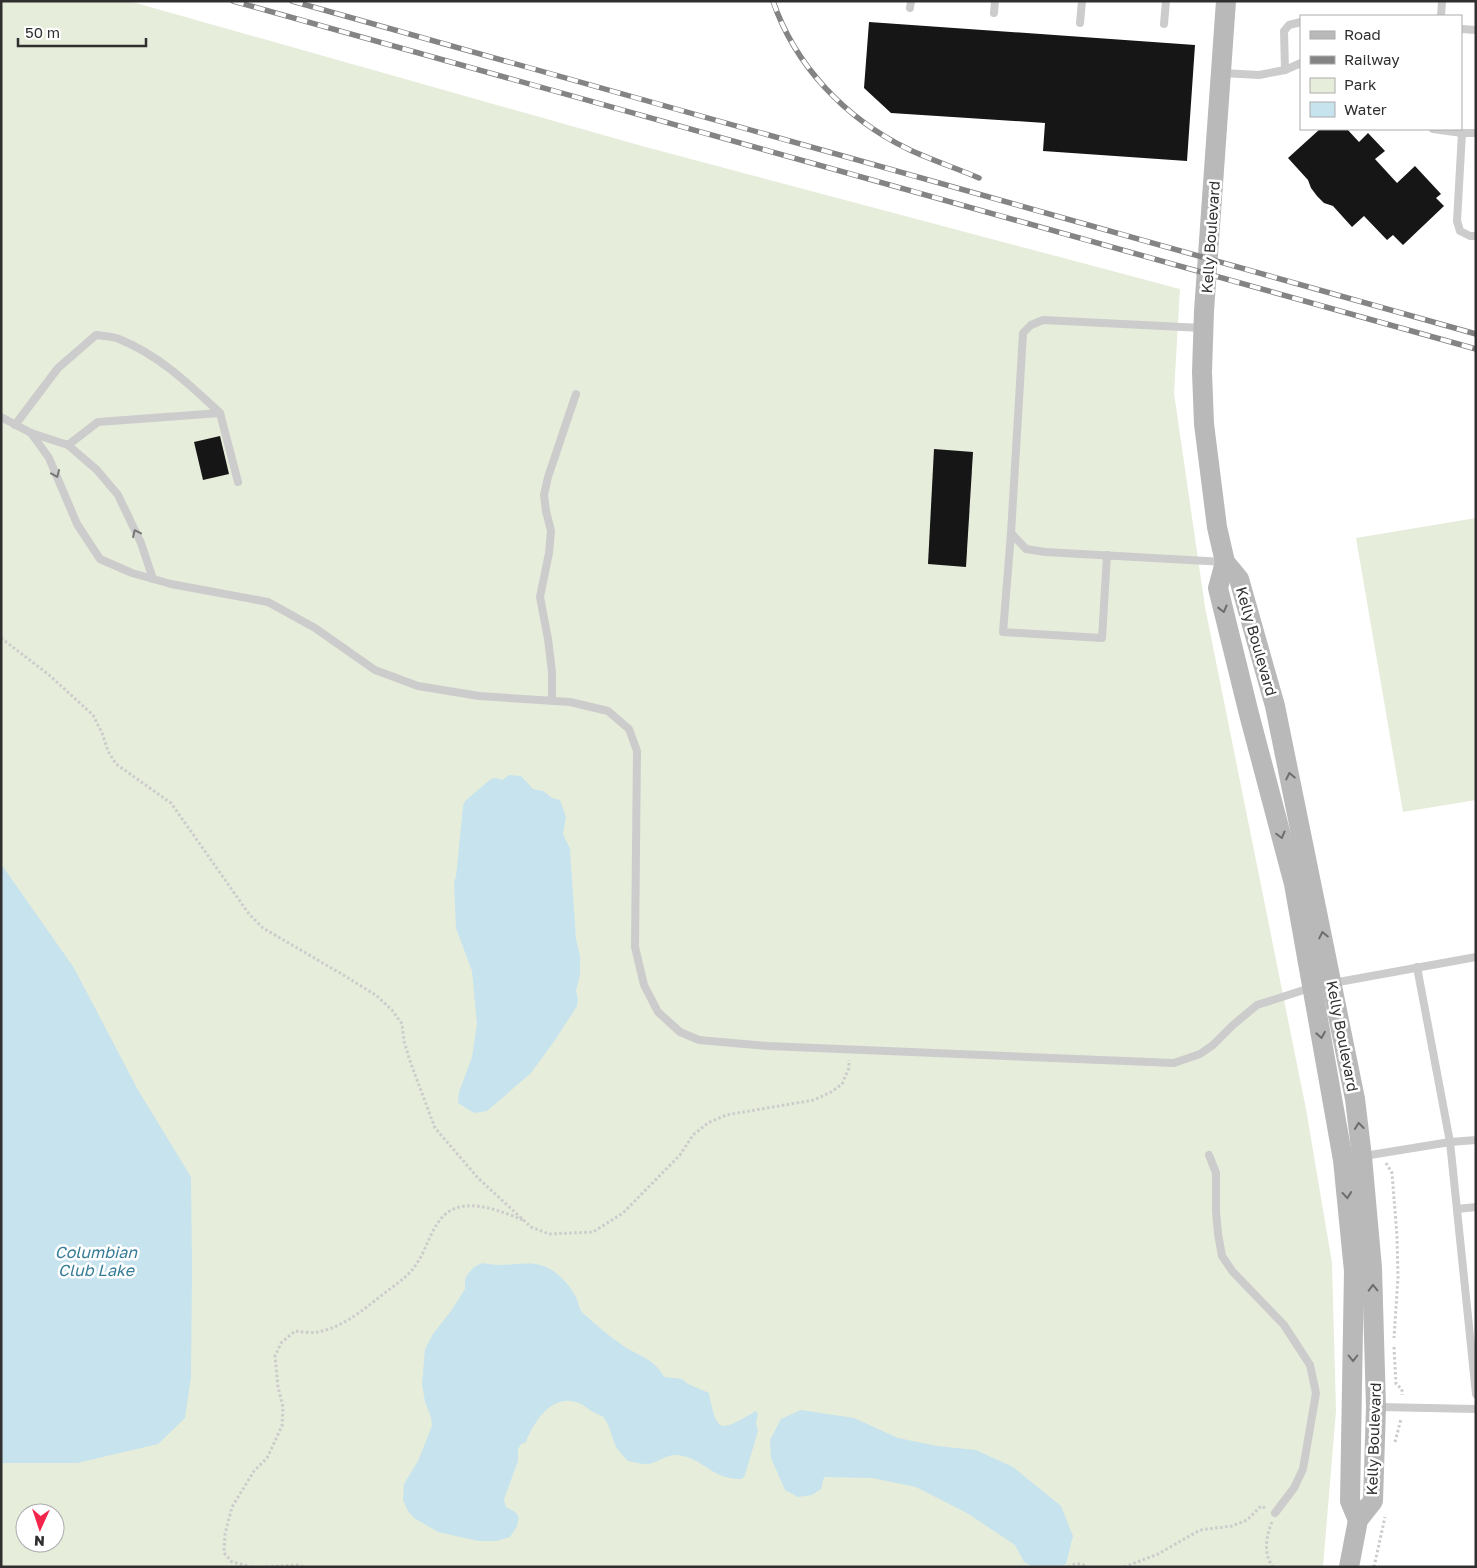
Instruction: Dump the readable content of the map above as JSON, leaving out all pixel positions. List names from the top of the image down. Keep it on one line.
{"streets":{"street":["Kelly Boulevard"]},"water":["Columbian Club Lake"],"legend":["Road","Railway","Park","Water"],"scale_bar":"50 m","north":"bottom"}
